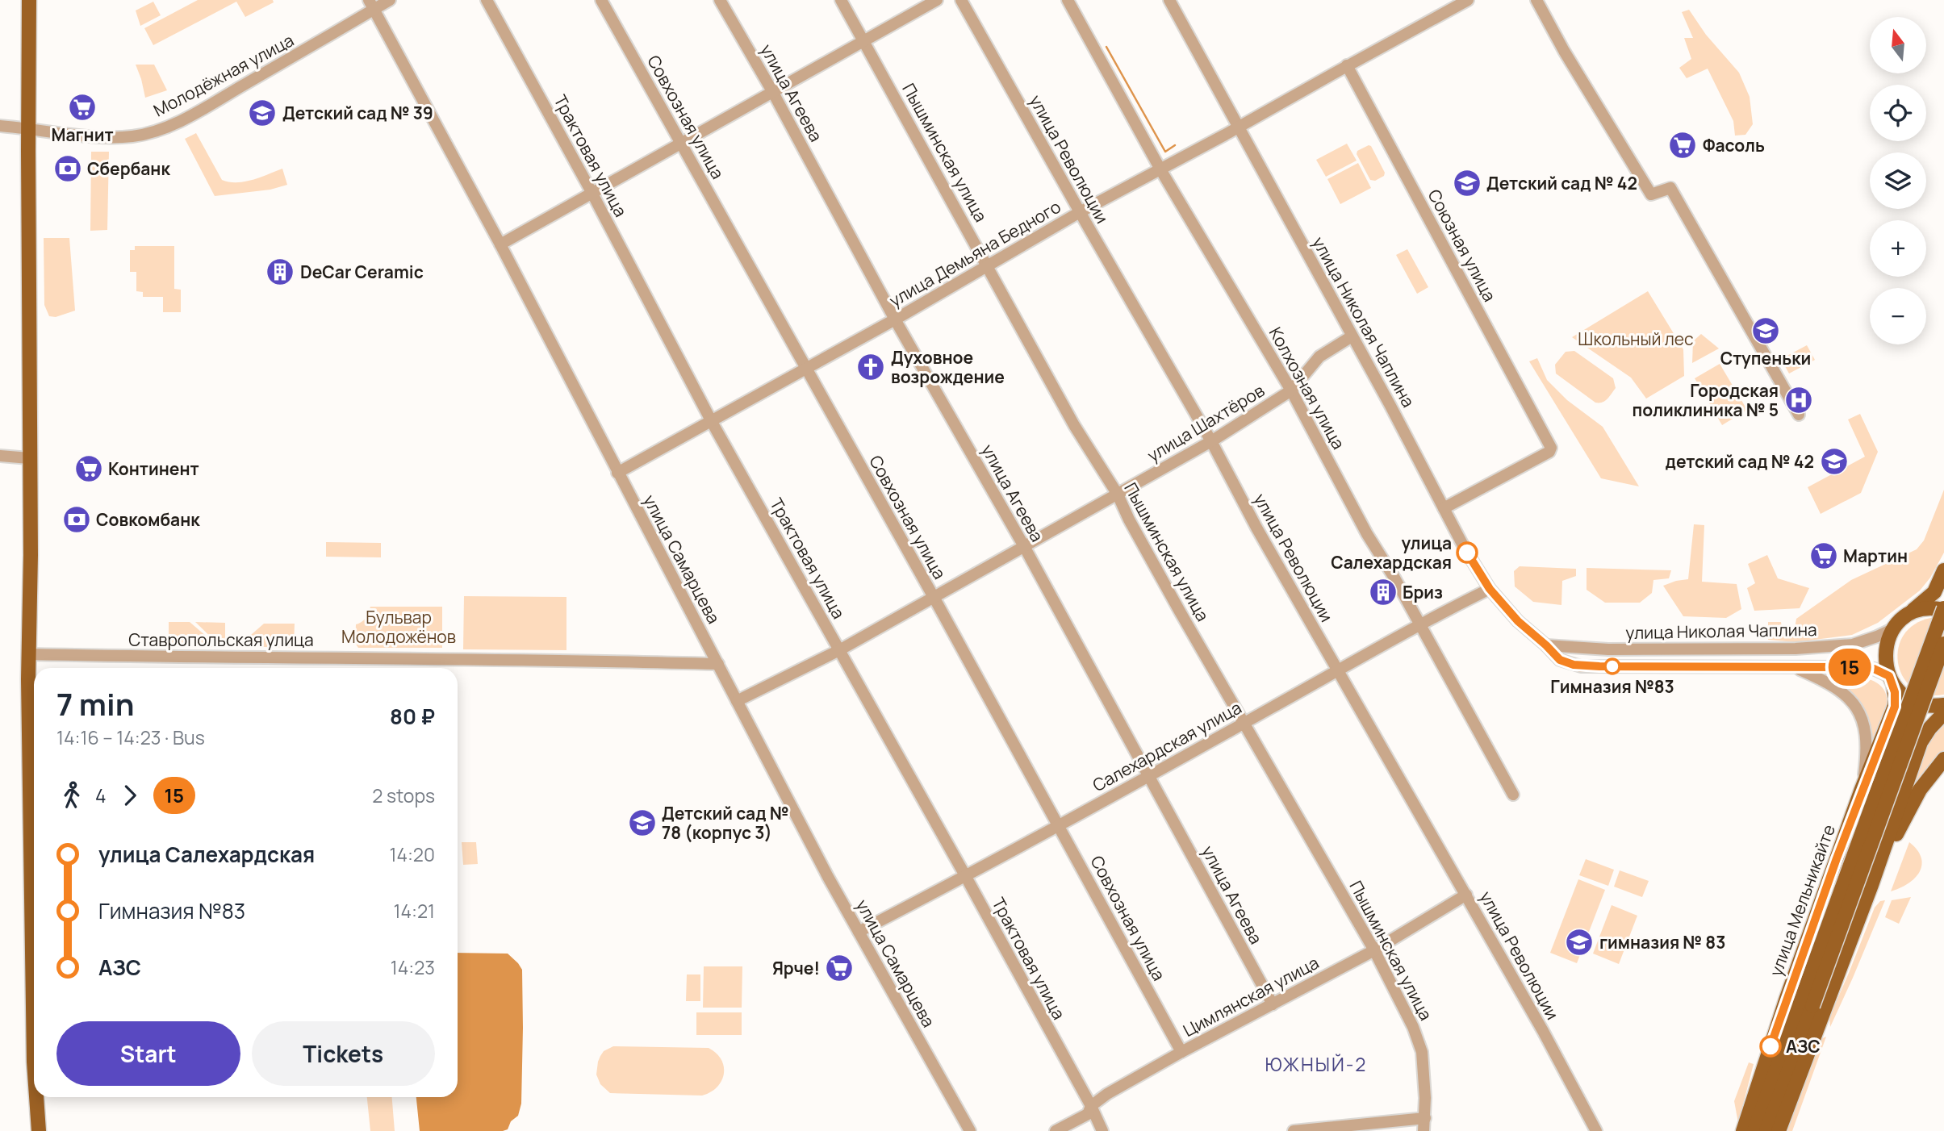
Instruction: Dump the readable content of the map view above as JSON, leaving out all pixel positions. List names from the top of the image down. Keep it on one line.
{"streets":{"main road":["улица Мельникайте"],"street":["Молодёжная улица","улица Агеева","Совхозная улица","Пышминская улица","Трактовая улица","улица Революции","Союзная улица","улица Демьяна Бедного","улица Николая Чаплина","Колхозная улица","улица Шахтёров","улица Самарцева","Ставропольская улица","Салехардская улица","Цимлянская улица"]},"crossings":[["Молодёжная улица","улица Самарцева"],["улица Агеева","улица Демьяна Бедного"],["улица Агеева","улица Шахтёров"],["улица Агеева","Салехардская улица"],["улица Агеева","Цимлянская улица"],["Совхозная улица","улица Демьяна Бедного"],["Совхозная улица","улица Шахтёров"],["Совхозная улица","Салехардская улица"],["Совхозная улица","Цимлянская улица"],["Пышминская улица","улица Демьяна Бедного"],["Пышминская улица","улица Шахтёров"],["Пышминская улица","Салехардская улица"],["Пышминская улица","Цимлянская улица"],["Трактовая улица","улица Демьяна Бедного"],["Трактовая улица","улица Шахтёров"],["Трактовая улица","Салехардская улица"],["Трактовая улица","Цимлянская улица"],["улица Революции","улица Демьяна Бедного"],["улица Революции","улица Шахтёров"],["улица Революции","Салехардская улица"],["улица Революции","Цимлянская улица"],["Союзная улица","улица Демьяна Бедного"],["Союзная улица","улица Николая Чаплина"],["улица Демьяна Бедного","улица Николая Чаплина"],["улица Демьяна Бедного","Колхозная улица"],["улица Демьяна Бедного","улица Самарцева"],["улица Николая Чаплина","улица Шахтёров"],["улица Николая Чаплина","Салехардская улица"],["улица Николая Чаплина","улица Мельникайте"],["Колхозная улица","улица Шахтёров"],["Колхозная улица","Салехардская улица"],["улица Шахтёров","улица Самарцева"],["улица Самарцева","Ставропольская улица"],["улица Самарцева","Салехардская улица"]],"districts":["ЮЖНЫЙ-2"],"parks":["Школьный лес","Бульвар Молодожёнов"],"places":{"supermarket":["Магнит","Фасоль","Континент","Мартин","Ярче!"],"school or university":["Детский сад № 39","Детский сад № 42","Ступеньки","детский сад № 42","Детский сад № 78 (корпус 3)","гимназия № 83"],"bank":["Сбербанк","Совкомбанк"],"building":["DeCar Ceramic","Бриз"],"church":["Духовное возрождение"],"hospital":["Городская поликлиника № 5"],"other":["улица Салехардская","Гимназия №83","АЗС"]},"lines":["bus line 15"],"north":"top","page":{"on_map":"15","map_buttons":["+","−"],"heading":["7 min","14:16 – 14:23 · Bus","80 ₽"],"legs":["4","15","2 stops"],"list":[{"name":"улица Салехардская","value":"14:20"},{"name":"Гимназия №83","value":"14:21"},{"name":"АЗС","value":"14:23"}],"buttons":["Start","Tickets"]}}
